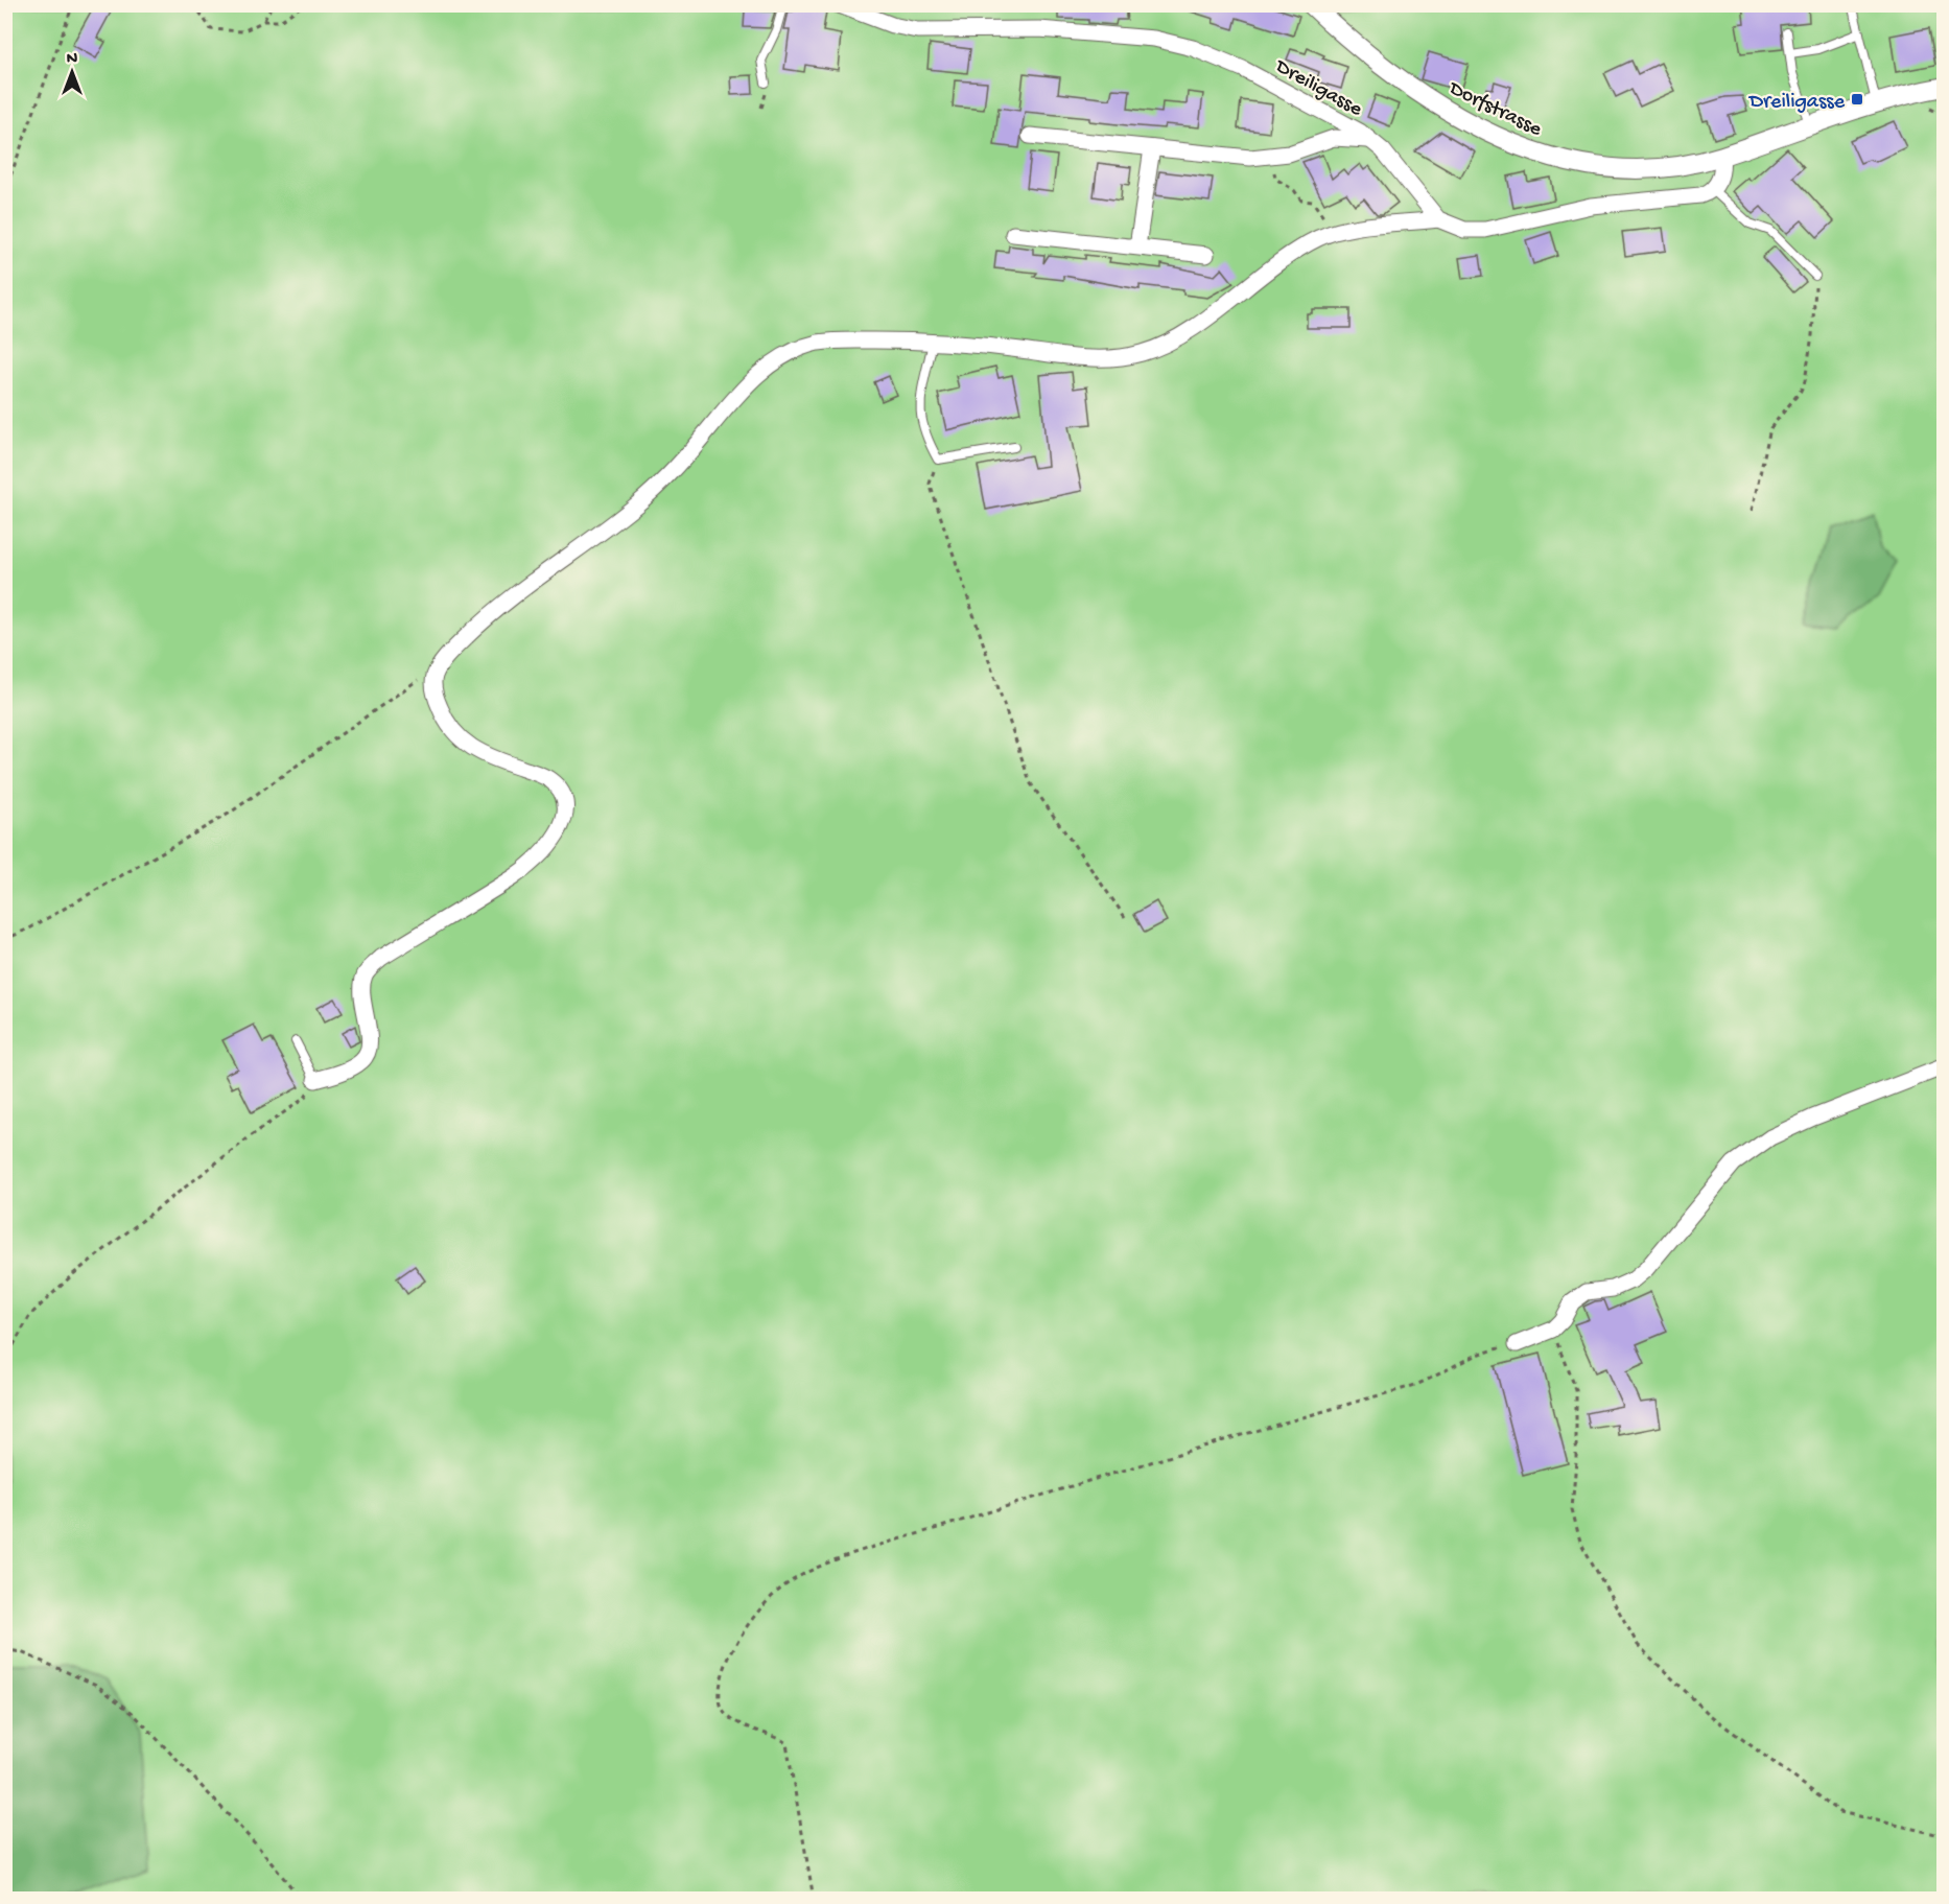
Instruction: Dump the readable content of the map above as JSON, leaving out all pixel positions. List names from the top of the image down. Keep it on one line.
{"streets":{"street":["Dreiligasse","Dorfstrasse"]},"places":{"transit":["Dreiligasse"]},"north":"top"}
